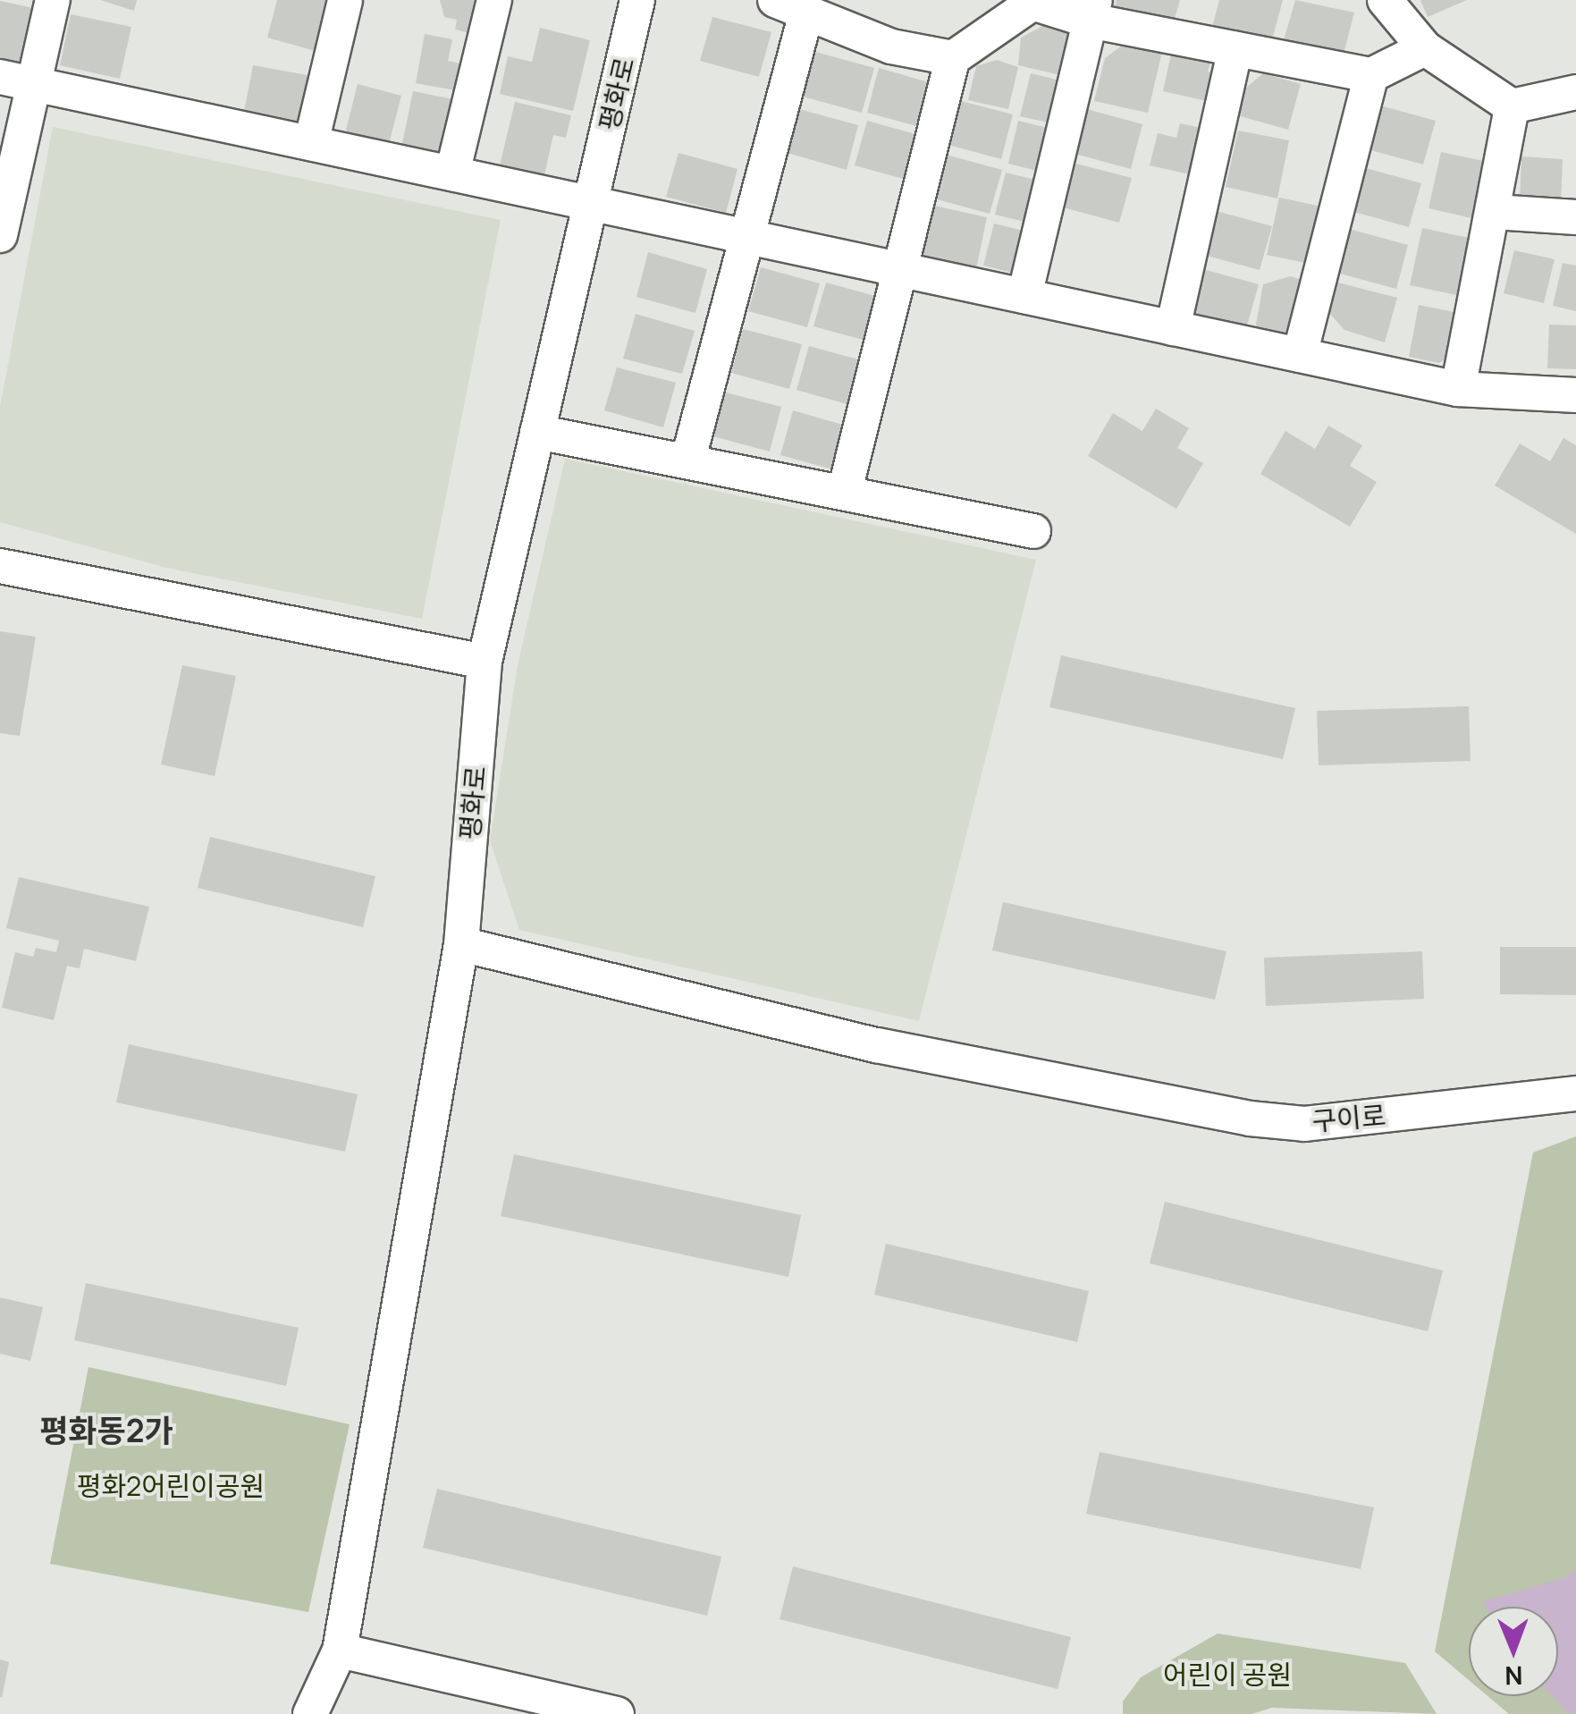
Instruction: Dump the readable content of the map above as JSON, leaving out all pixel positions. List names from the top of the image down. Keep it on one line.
{"streets":{"street":["평화로","구이로"]},"crossings":[["평화로","구이로"]],"districts":["평화동2가"],"parks":["평화2어린이공원","어린이 공원"],"north":"bottom"}
